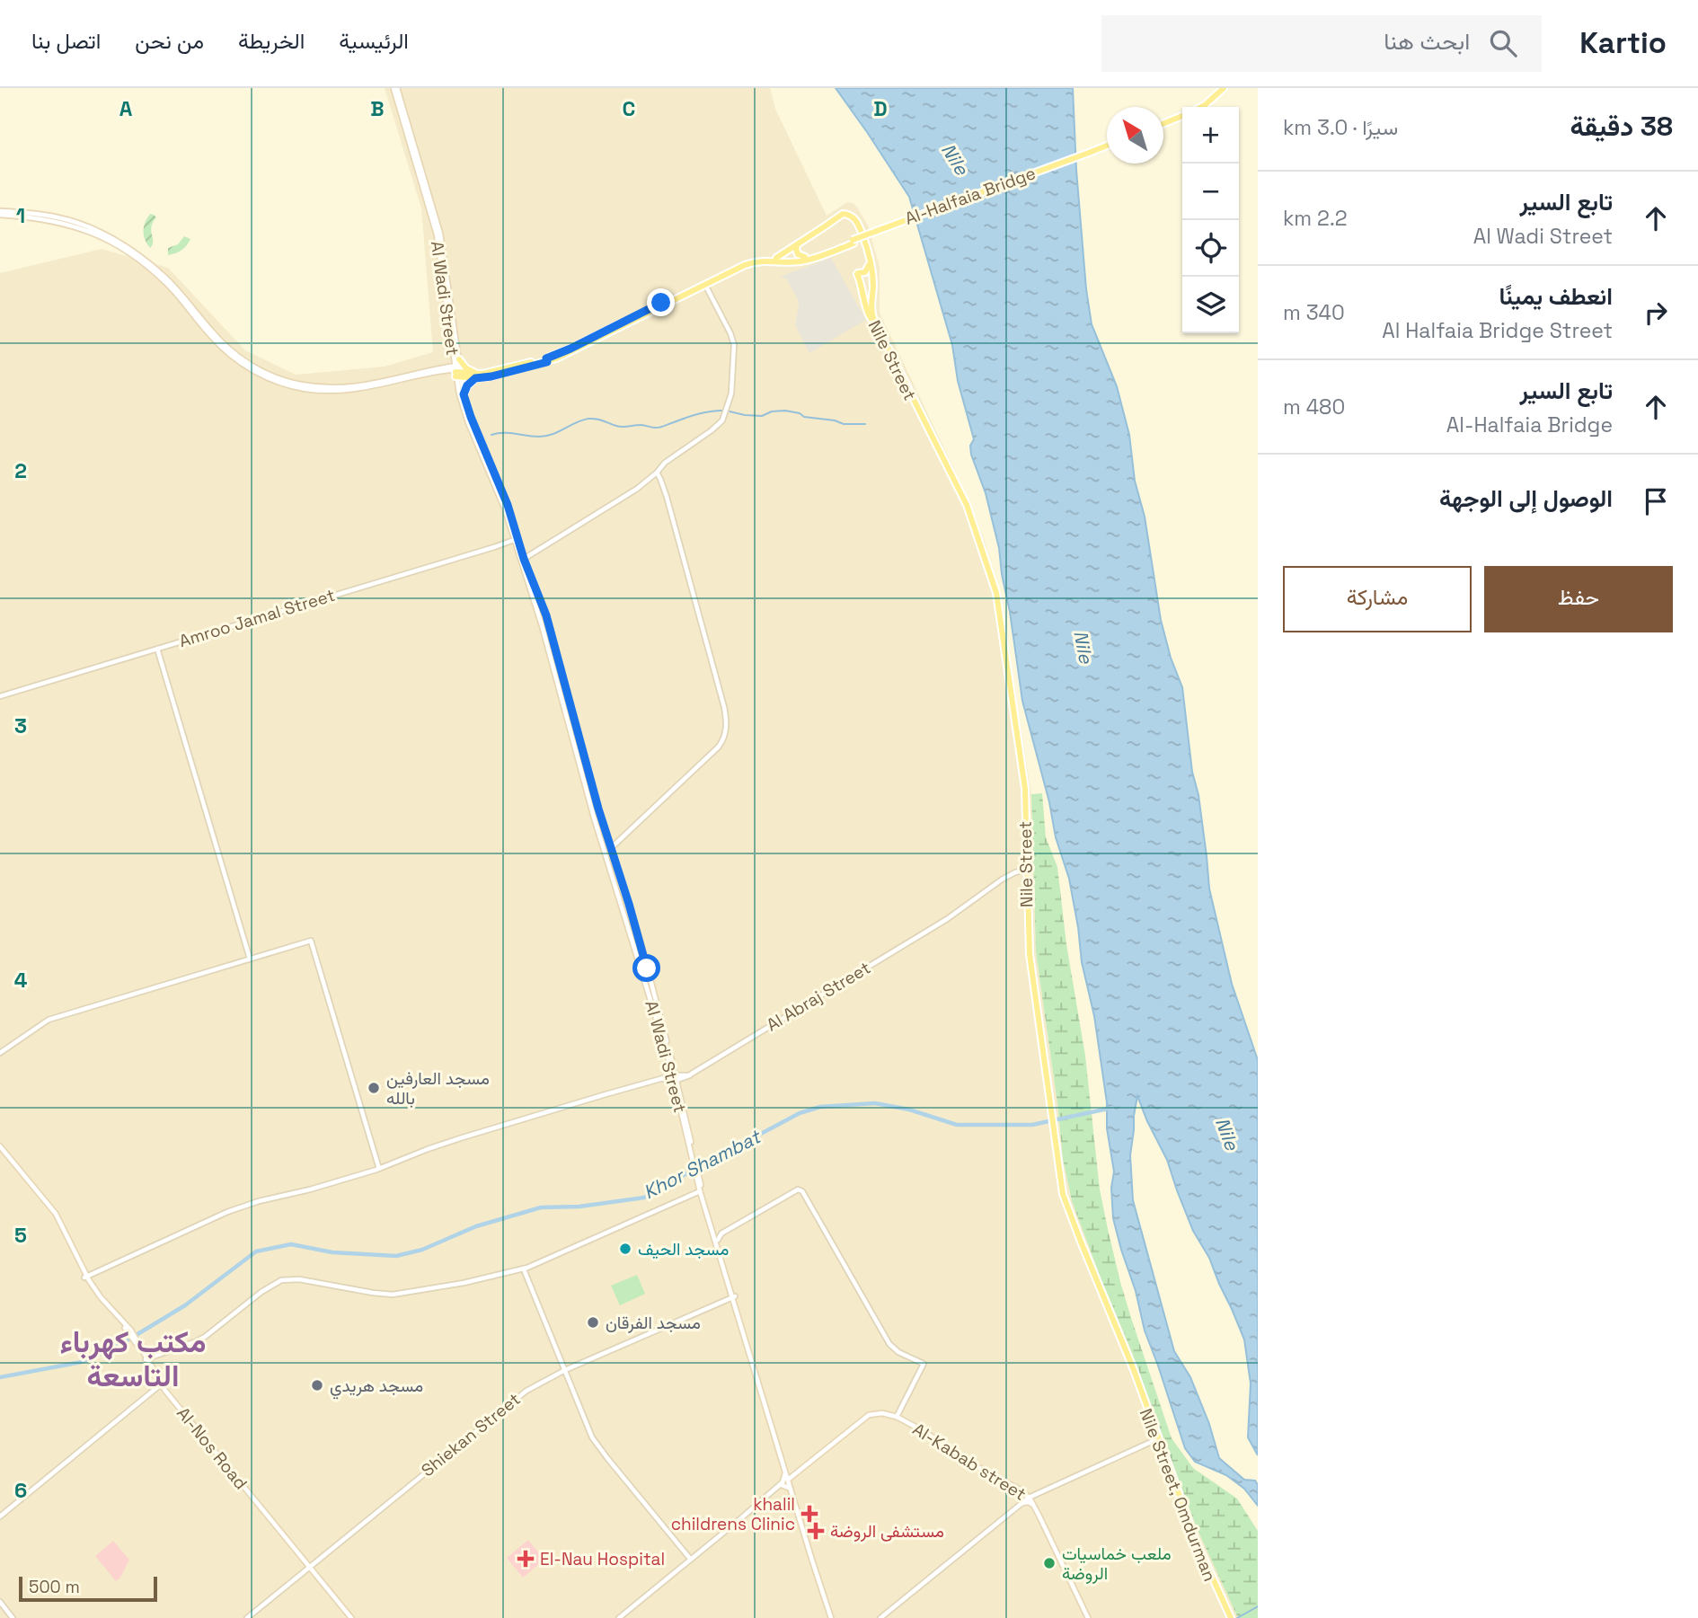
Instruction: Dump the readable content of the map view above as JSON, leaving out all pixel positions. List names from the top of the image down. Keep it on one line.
{"streets":{"main road":["Al-Halfaia Bridge","Nile Street","Nile Street, Omdurman"],"street":["Al Wadi Street","Amroo Jamal Street","Al Abraj Street","Shiekan Street","Al-Nos Road","Al-Kabab street"]},"crossings":[["Al Wadi Street","Amroo Jamal Street"],["Al Wadi Street","Al Abraj Street"],["Al Wadi Street","Shiekan Street"],["Al Wadi Street","Al-Kabab street"],["Nile Street","Al Abraj Street"],["Nile Street","Nile Street, Omdurman"],["Al Abraj Street","Al-Nos Road"],["Shiekan Street","Al-Nos Road"]],"districts":["مكتب كهرباء التاسعة"],"water":["Nile","Khor Shambat"],"places":{"other":["مسجد العارفين بالله","مسجد الحيف","مسجد الفرقان","مسجد هريدي","ملعب خماسيات الروضة"],"health":["khalil childrens Clinic","مستشفى الروضة","El-Nau Hospital"]},"scale_bar":"500 m","north":"top left","page":{"header":"Kartio","search":"ابحث هنا","nav":["الرئيسية","الخريطة","من نحن","اتصل بنا"],"heading":["38 دقيقة","سيرًا · 3.0 km"],"map_buttons":["+","−"],"list":[["تابع السير","Al Wadi Street","2.2 km"],["انعطف يمينًا","Al Halfaia Bridge Street","340 m"],["تابع السير","Al-Halfaia Bridge","480 m"],"الوصول إلى الوجهة"],"buttons":["حفظ","مشاركة"],"scale":"500 m"},"grid":{"columns":["A","B","C","D"],"rows":["1","2","3","4","5","6"]}}
